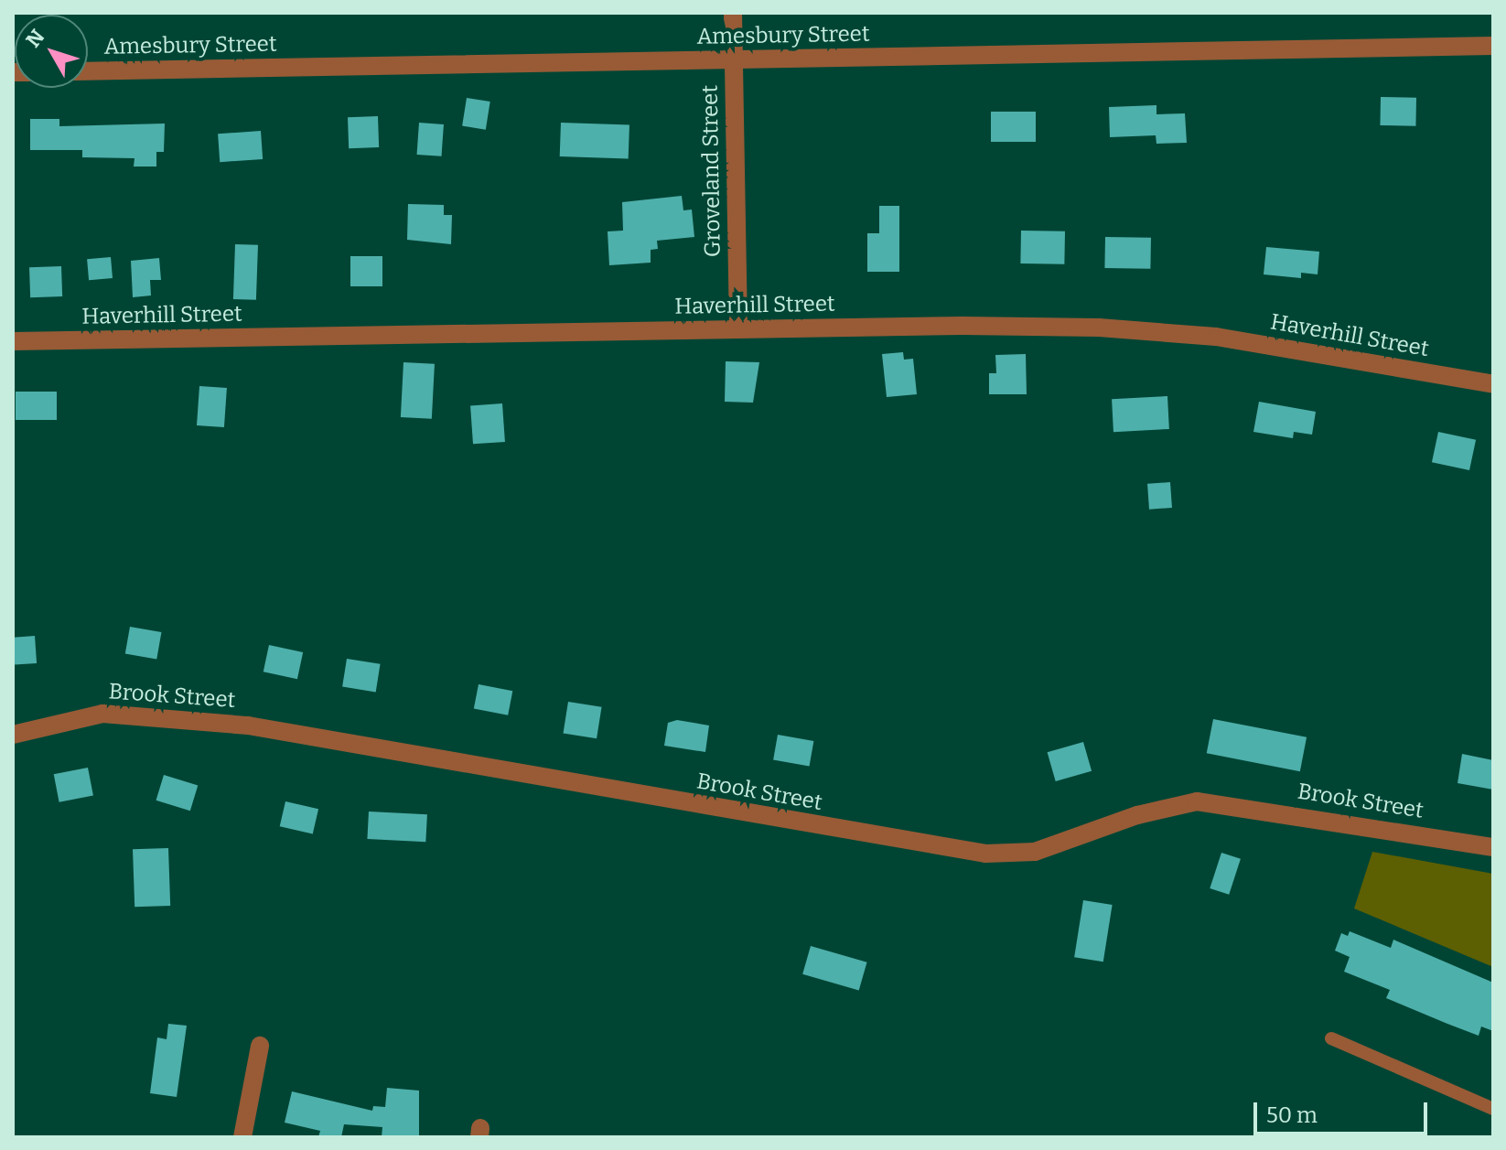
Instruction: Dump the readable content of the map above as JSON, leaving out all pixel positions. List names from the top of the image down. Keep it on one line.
{"streets":{"street":["Amesbury Street","Groveland Street","Haverhill Street","Brook Street"]},"crossings":[["Amesbury Street","Groveland Street"],["Groveland Street","Haverhill Street"]],"scale_bar":"50 m","north":"top left"}
